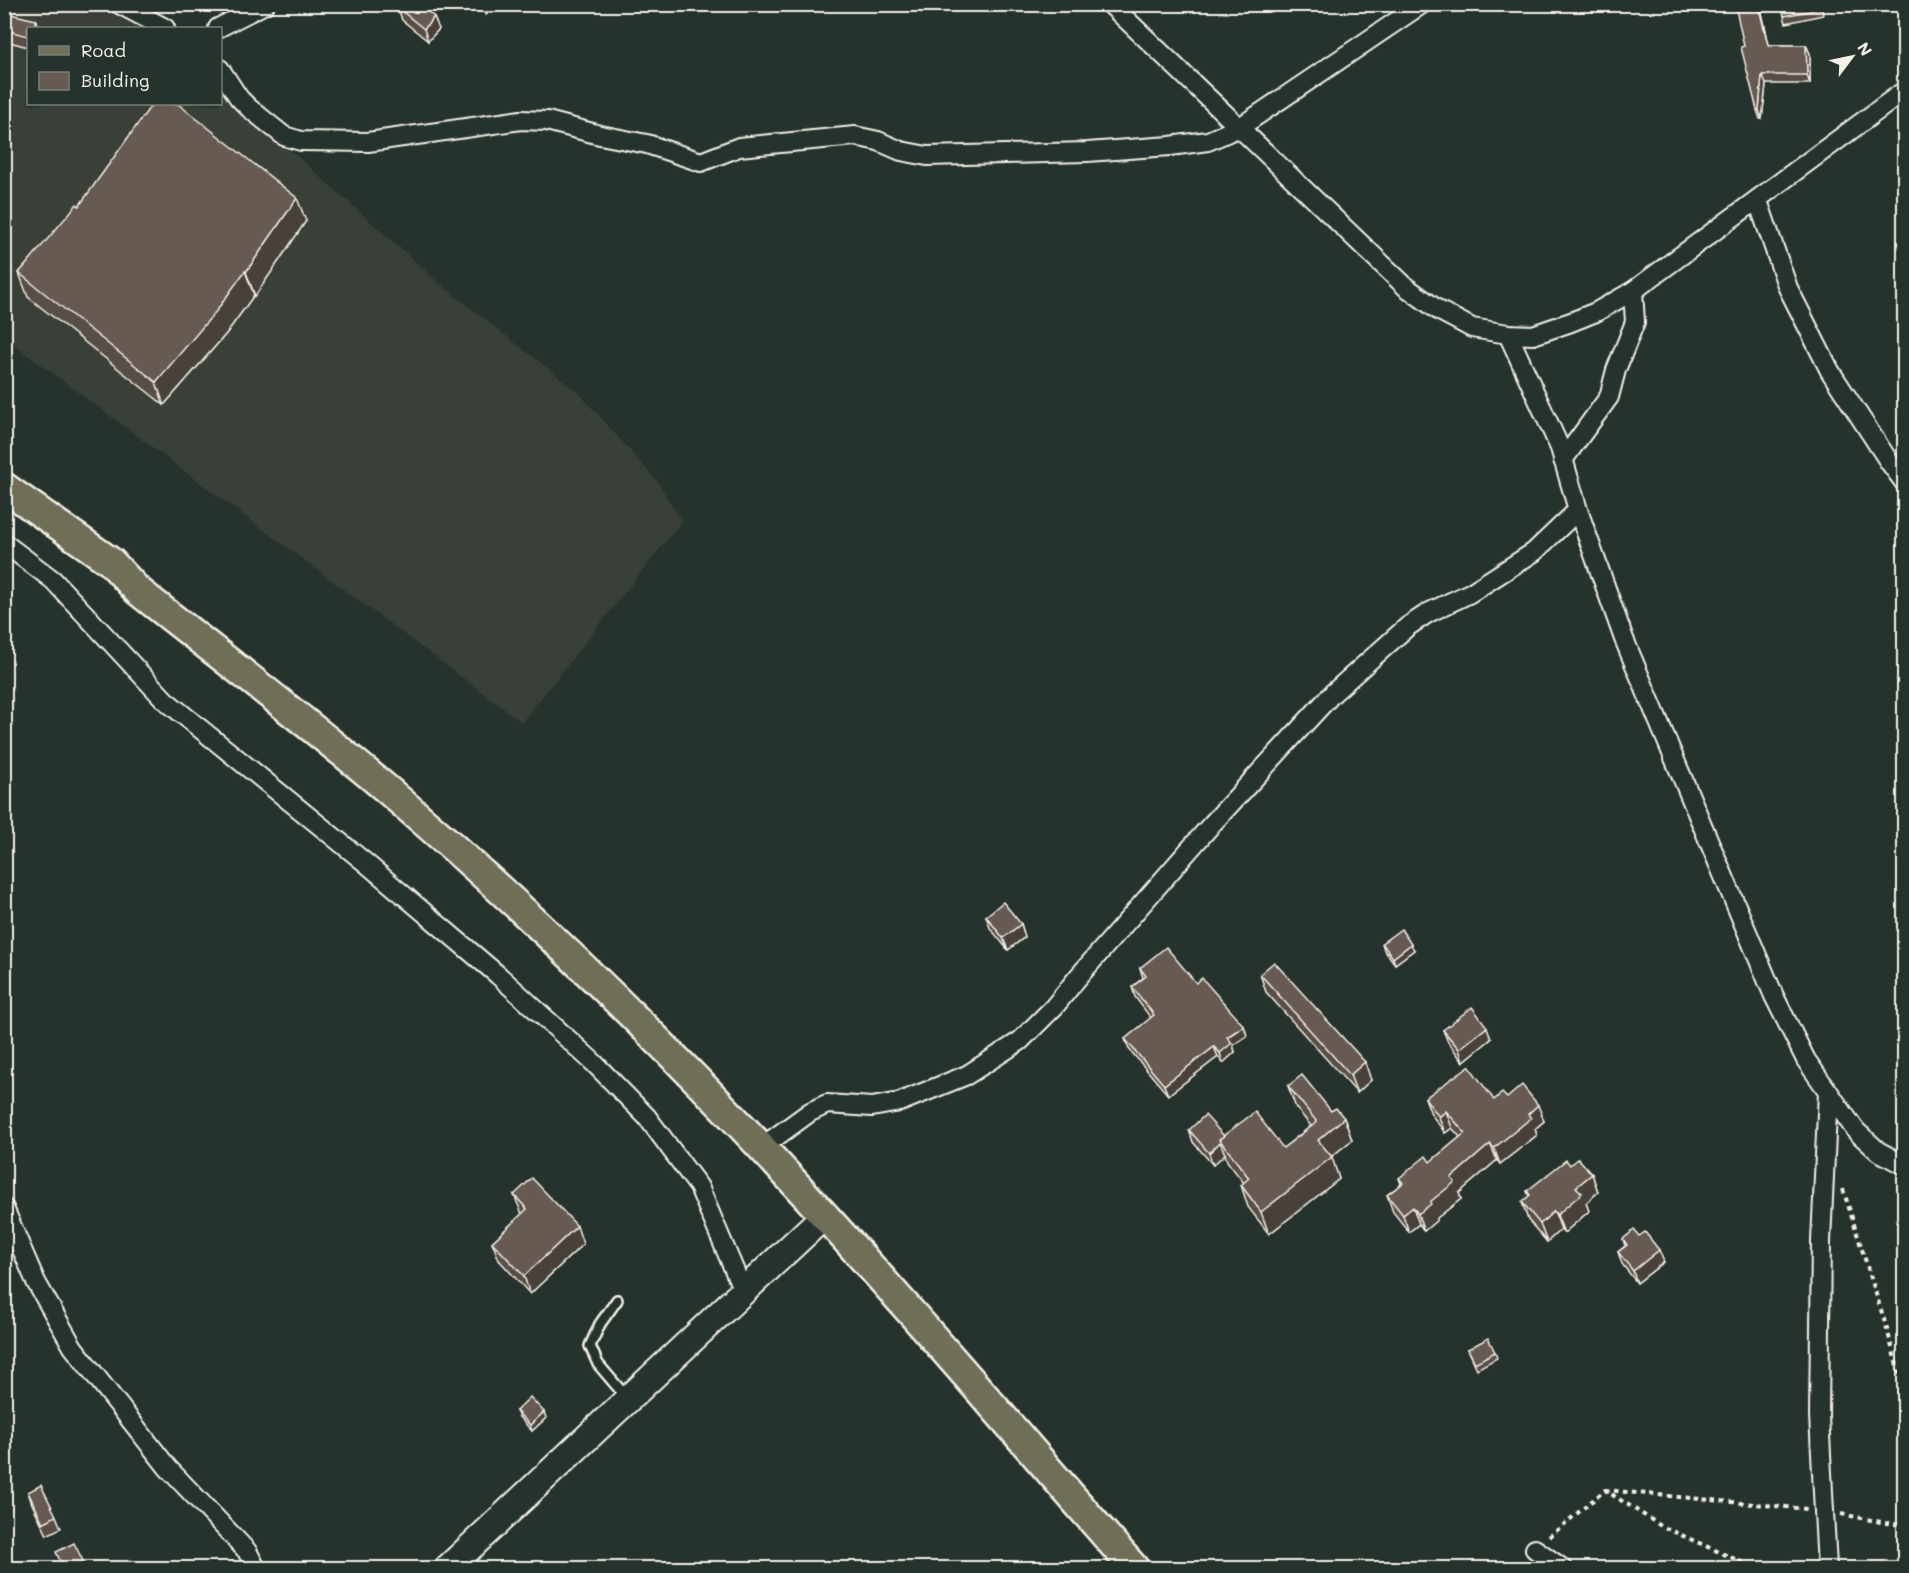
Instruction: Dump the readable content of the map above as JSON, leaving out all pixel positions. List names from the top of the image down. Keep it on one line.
{"legend":["Road","Building"],"north":"top right"}
